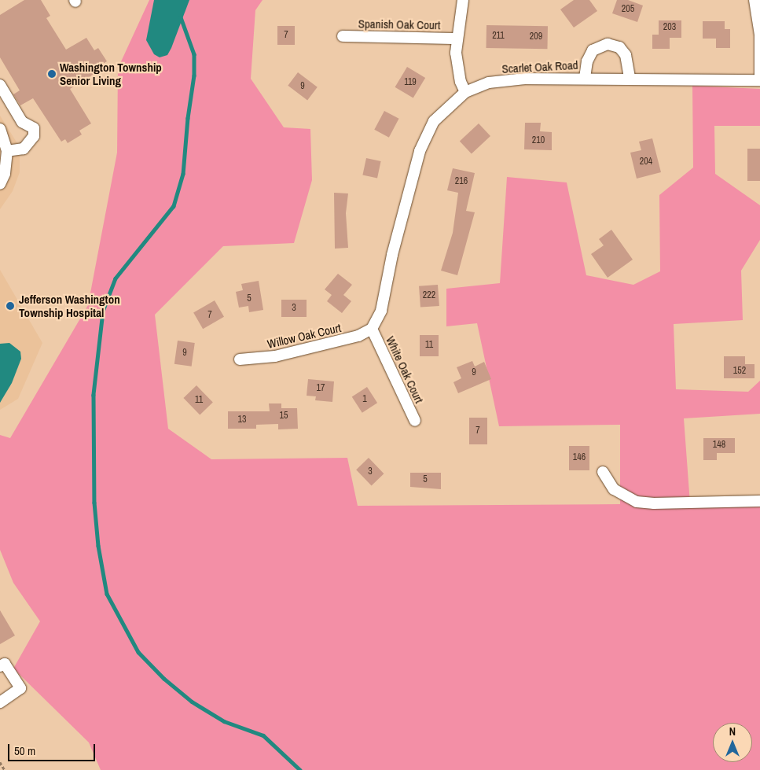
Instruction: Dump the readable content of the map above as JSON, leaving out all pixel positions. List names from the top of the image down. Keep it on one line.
{"streets":{"street":["Spanish Oak Court","Scarlet Oak Road","Willow Oak Court","White Oak Court"]},"crossings":[["Scarlet Oak Road","Willow Oak Court"],["Scarlet Oak Road","White Oak Court"],["Willow Oak Court","White Oak Court"]],"places":["Washington Township Senior Living","Jefferson Washington Township Hospital"],"house_numbers":["205","203","7","211","209","119","9","210","204","216","222","5","3","7","11","9","152","9","17","1","11","15","13","7","148","146","3","5"],"scale_bar":"50 m","north":"top"}
